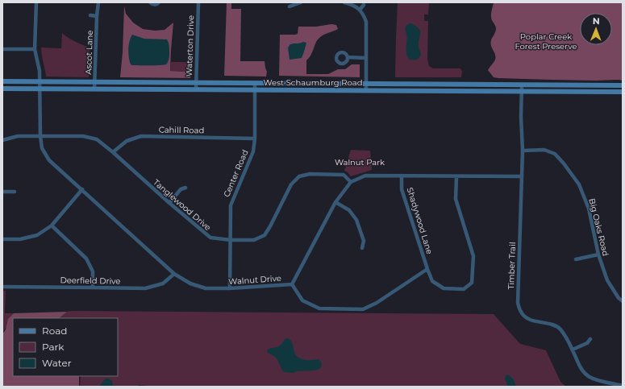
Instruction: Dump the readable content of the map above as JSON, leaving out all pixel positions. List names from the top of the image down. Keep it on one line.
{"streets":{"main road":["West Schaumburg Road"],"street":["Waterton Drive","Ascot Lane","Cahill Road","Center Road","Tanglewood Drive","Shadywood Lane","Big Oaks Road","Timber Trail","Walnut Drive","Deerfield Drive"]},"crossings":[["Waterton Drive","West Schaumburg Road"],["Ascot Lane","West Schaumburg Road"],["West Schaumburg Road","Center Road"],["West Schaumburg Road","Timber Trail"],["West Schaumburg Road","Walnut Drive"],["Cahill Road","Center Road"],["Cahill Road","Tanglewood Drive"],["Center Road","Tanglewood Drive"],["Center Road","Walnut Drive"],["Tanglewood Drive","Walnut Drive"],["Big Oaks Road","Timber Trail"],["Walnut Drive","Deerfield Drive"]],"parks":["Poplar Creek Forest Preserve","Walnut Park"],"legend":["Road","Park","Water"],"north":"top"}
